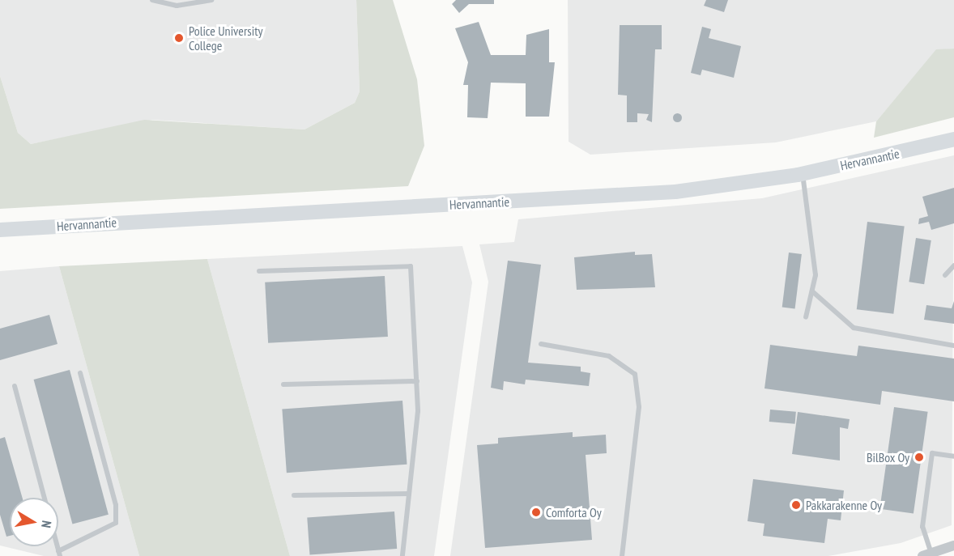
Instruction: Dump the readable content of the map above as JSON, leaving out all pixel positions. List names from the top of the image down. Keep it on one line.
{"streets":{"main road":["Hervannantie"]},"places":["Police University College","BilBox Oy","Pakkarakenne Oy","Comforta Oy"],"north":"right"}
